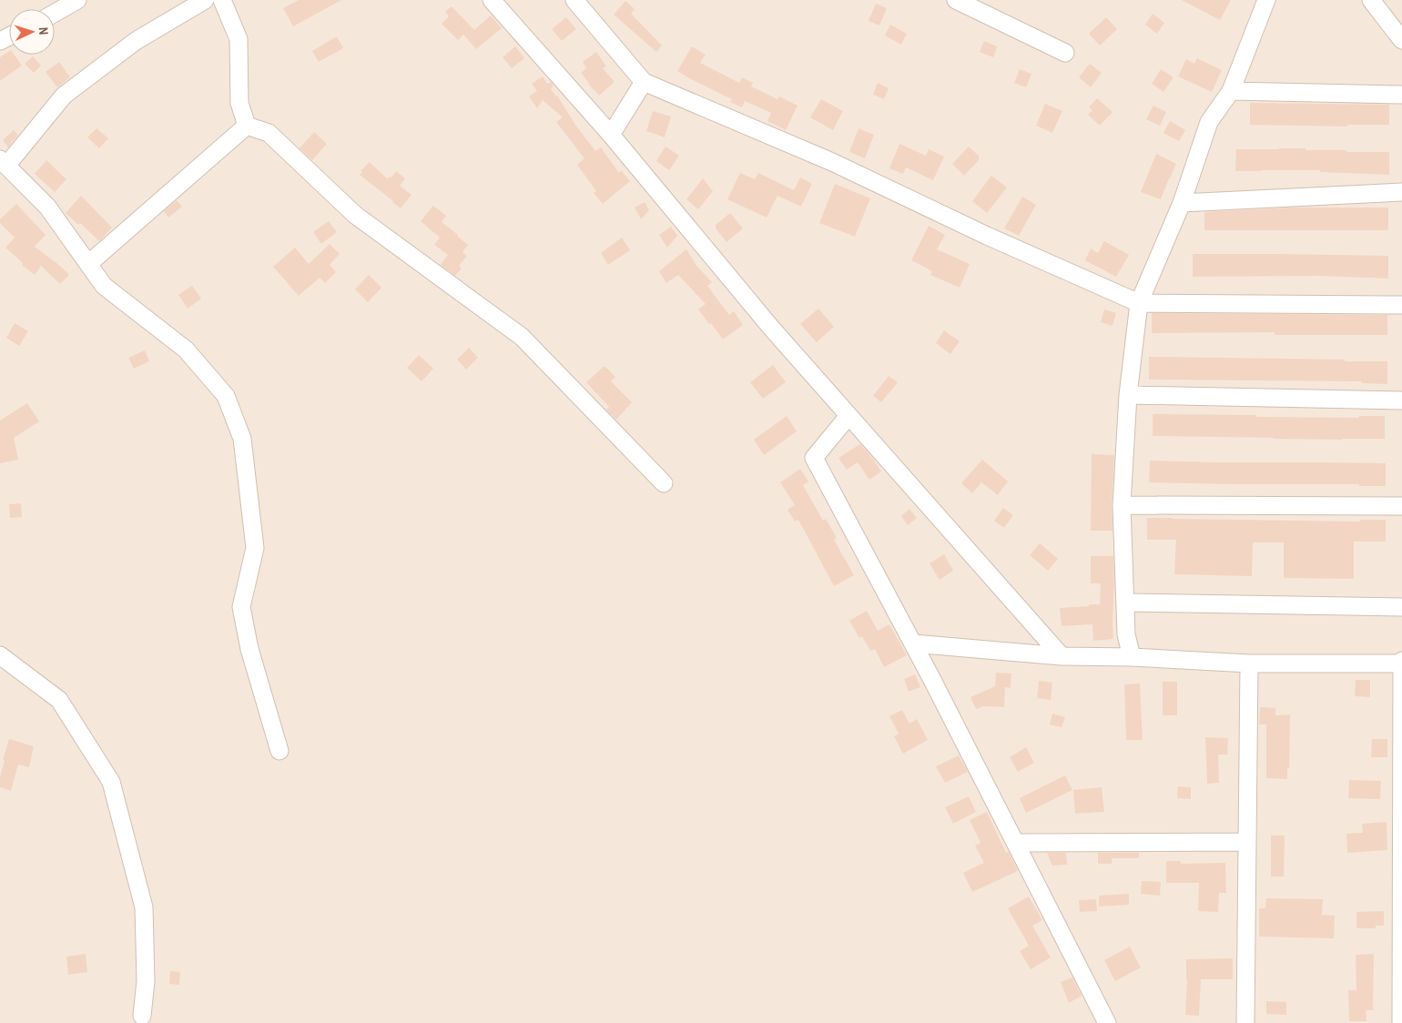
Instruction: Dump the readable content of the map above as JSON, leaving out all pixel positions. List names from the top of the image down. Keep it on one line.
{"north":"right"}
